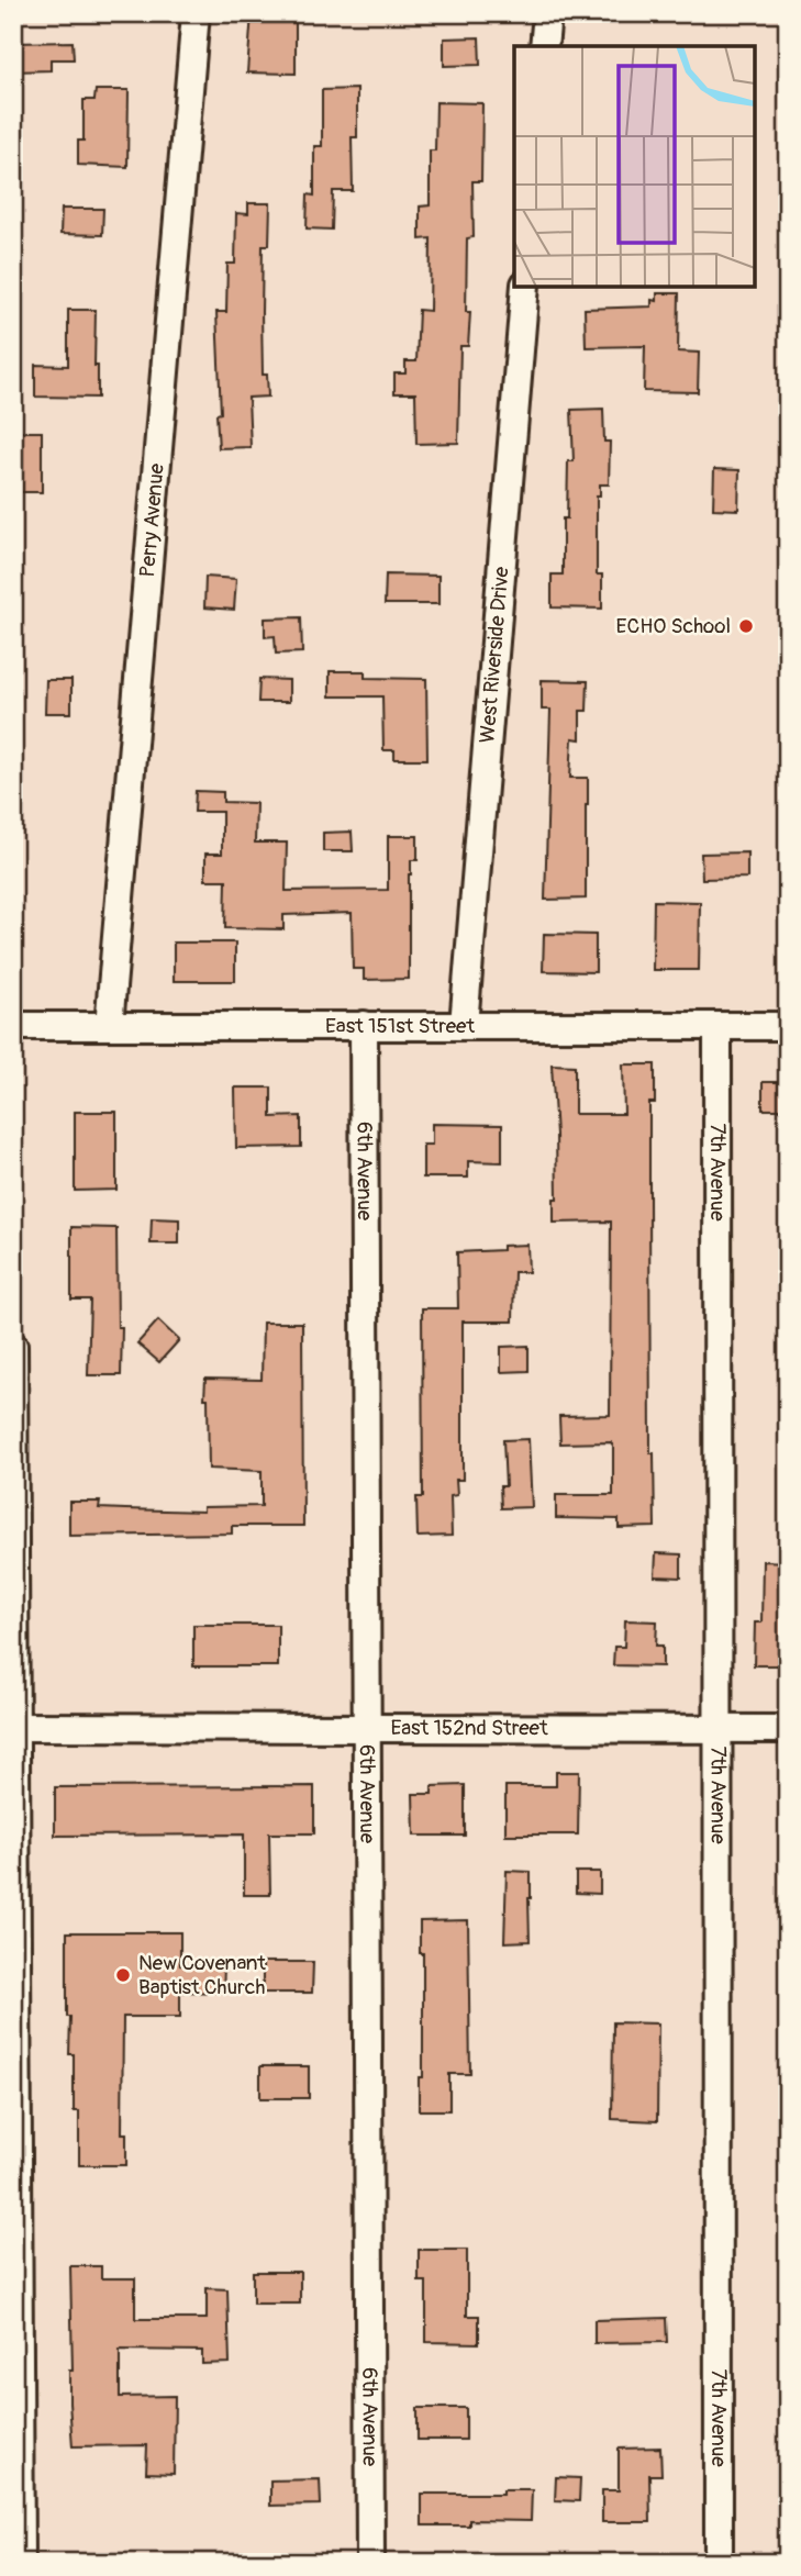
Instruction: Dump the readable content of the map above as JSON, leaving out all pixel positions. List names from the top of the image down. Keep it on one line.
{"streets":{"street":["Perry Avenue","West Riverside Drive","East 151st Street","6th Avenue","7th Avenue","East 152nd Street"]},"crossings":[["Perry Avenue","East 151st Street"],["West Riverside Drive","East 151st Street"],["East 151st Street","6th Avenue"],["East 151st Street","7th Avenue"],["6th Avenue","East 152nd Street"],["7th Avenue","East 152nd Street"]],"places":["ECHO School","New Covenant Baptist Church"]}
